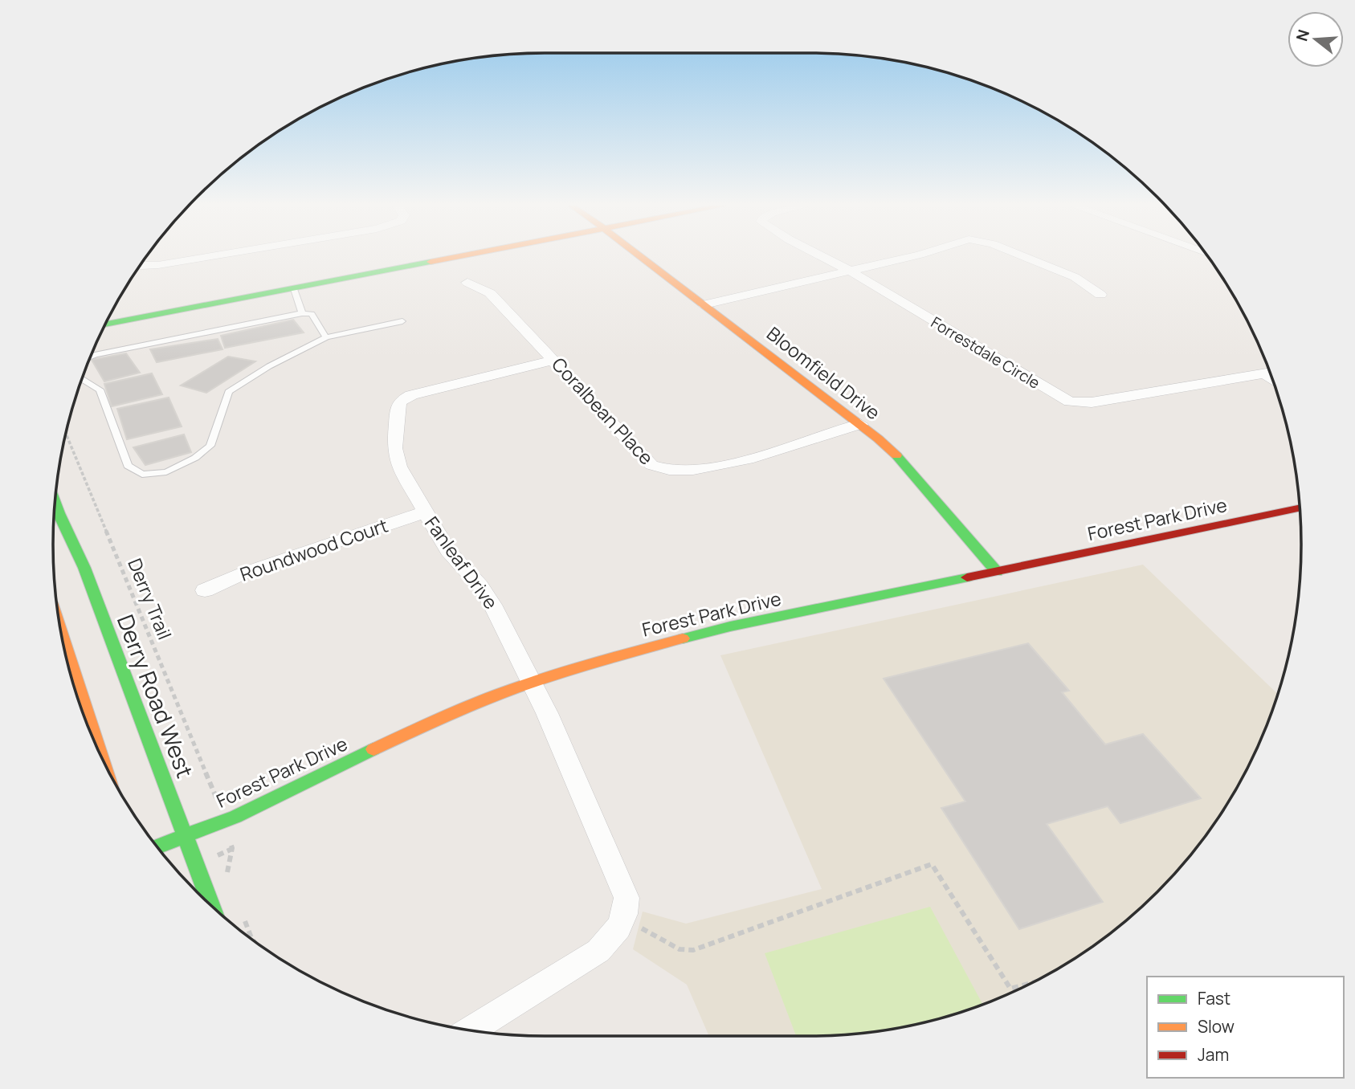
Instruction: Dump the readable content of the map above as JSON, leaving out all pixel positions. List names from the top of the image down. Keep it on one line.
{"streets":{"street":["Forrestdale Circle","Bloomfield Drive","Coralbean Place","Forest Park Drive","Roundwood Court","Fanleaf Drive","Derry Road West"],"path":["Derry Trail"]},"crossings":[["Bloomfield Drive","Coralbean Place"],["Bloomfield Drive","Forest Park Drive"],["Coralbean Place","Fanleaf Drive"],["Forest Park Drive","Fanleaf Drive"],["Forest Park Drive","Derry Road West"],["Roundwood Court","Fanleaf Drive"]],"legend":["Fast","Slow","Jam"],"north":"left"}
